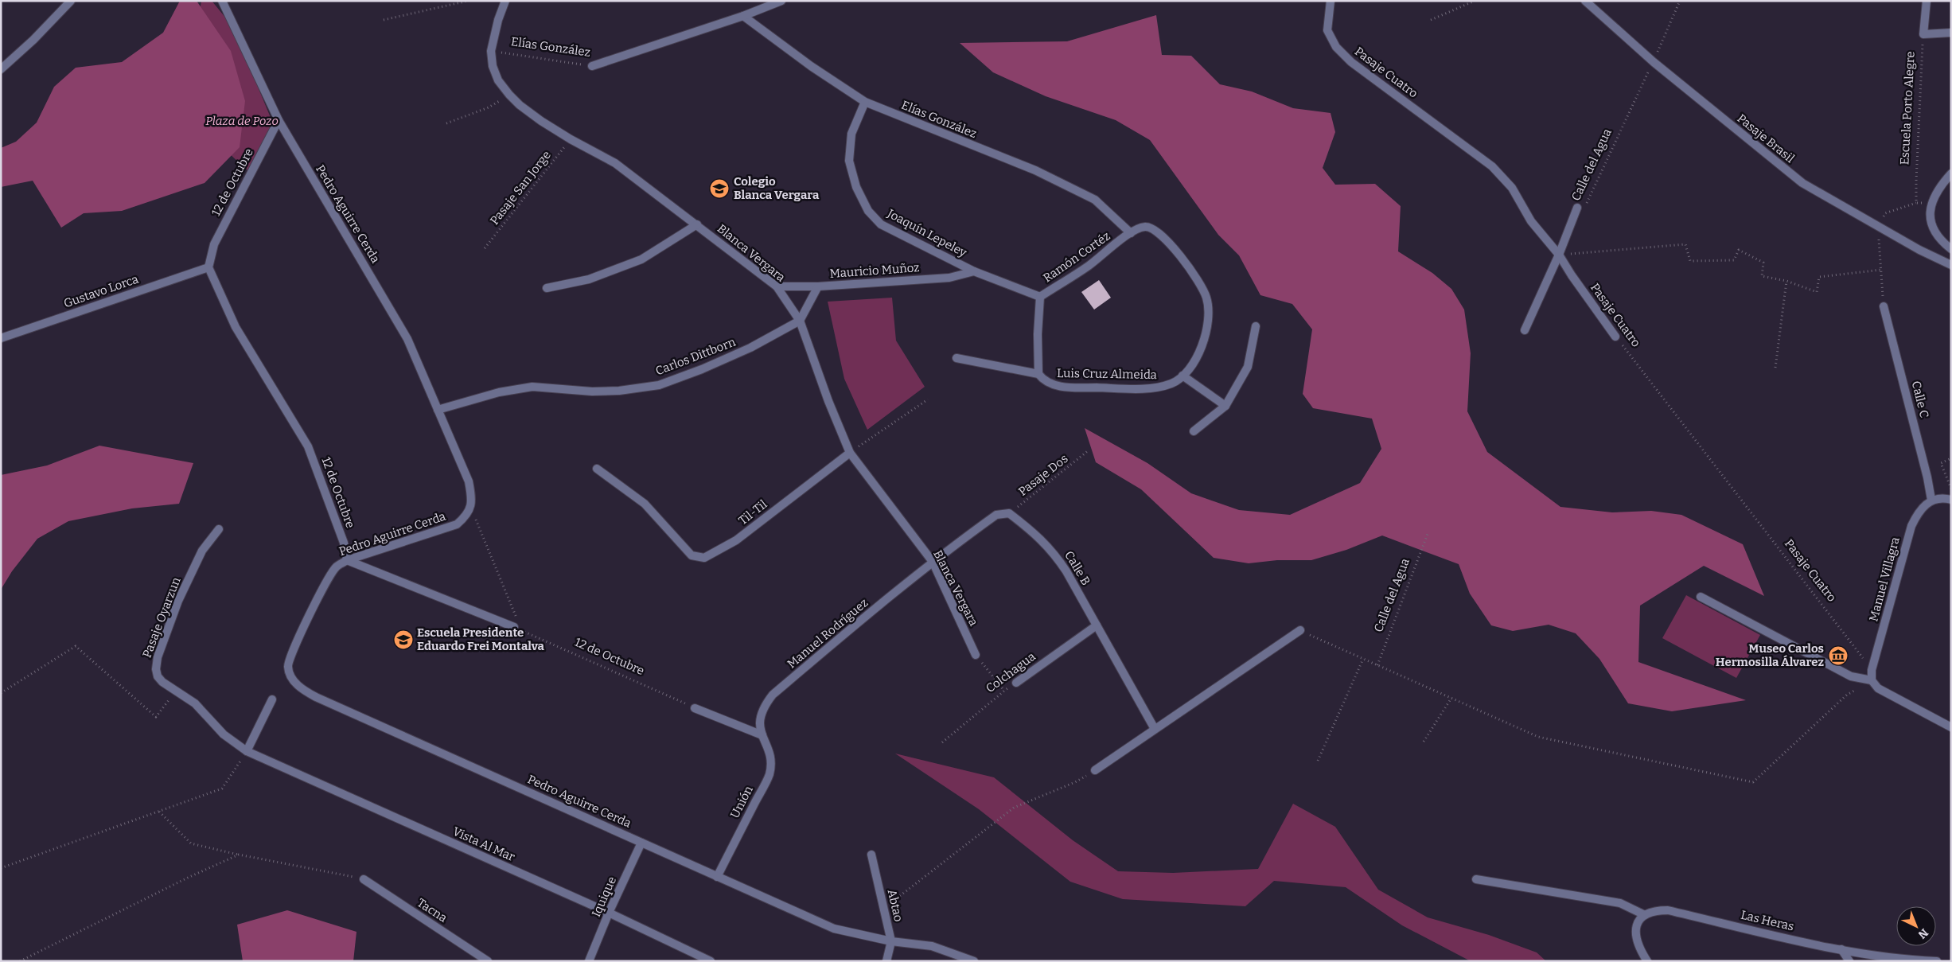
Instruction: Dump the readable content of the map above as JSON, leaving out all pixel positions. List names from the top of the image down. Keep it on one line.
{"streets":{"street":["Elías González","Pasaje Cuatro","Pasaje Brasil","Calle del Agua","12 de Octubre","Pedro Aguirre Cerda","Joaquín Lepeley","Blanca Vergara","Ramón Cortéz","Mauricio Muñoz","Gustavo Lorca","Carlos Dittborn","Luis Cruz Almeida","Calle C","Til-Til","Calle B","Manuel Villagra","Pasaje Oyarzun","Manuel Rodríguez","Colchagua","Unión","Vista Al Mar","Iquique","Abtao","Tacna","Las Heras"],"path":["Escuela Porto Alegre","Pasaje San Jorge","Pasaje Dos"]},"crossings":[["Elías González","Joaquín Lepeley"],["Elías González","Blanca Vergara"],["Elías González","Ramón Cortéz"],["Elías González","Luis Cruz Almeida"],["Pasaje Cuatro","Calle del Agua"],["Pasaje Cuatro","Manuel Villagra"],["Pasaje Brasil","Calle del Agua"],["12 de Octubre","Pedro Aguirre Cerda"],["12 de Octubre","Gustavo Lorca"],["Pasaje San Jorge","Blanca Vergara"],["Pedro Aguirre Cerda","Carlos Dittborn"],["Pedro Aguirre Cerda","Unión"],["Pedro Aguirre Cerda","Iquique"],["Pedro Aguirre Cerda","Abtao"],["Joaquín Lepeley","Ramón Cortéz"],["Joaquín Lepeley","Mauricio Muñoz"],["Blanca Vergara","Mauricio Muñoz"],["Blanca Vergara","Carlos Dittborn"],["Blanca Vergara","Til-Til"],["Blanca Vergara","Manuel Rodríguez"],["Ramón Cortéz","Luis Cruz Almeida"],["Calle C","Manuel Villagra"],["Pasaje Dos","Calle B"],["Calle B","Colchagua"],["Pasaje Oyarzun","Vista Al Mar"],["Manuel Rodríguez","Unión"],["Vista Al Mar","Iquique"]],"parks":["Plaza de Pozo"],"places":{"school or university":["Colegio Blanca Vergara","Escuela Presidente Eduardo Frei Montalva"],"museum":["Museo Carlos Hermosilla Álvarez"]},"north":"bottom right"}
